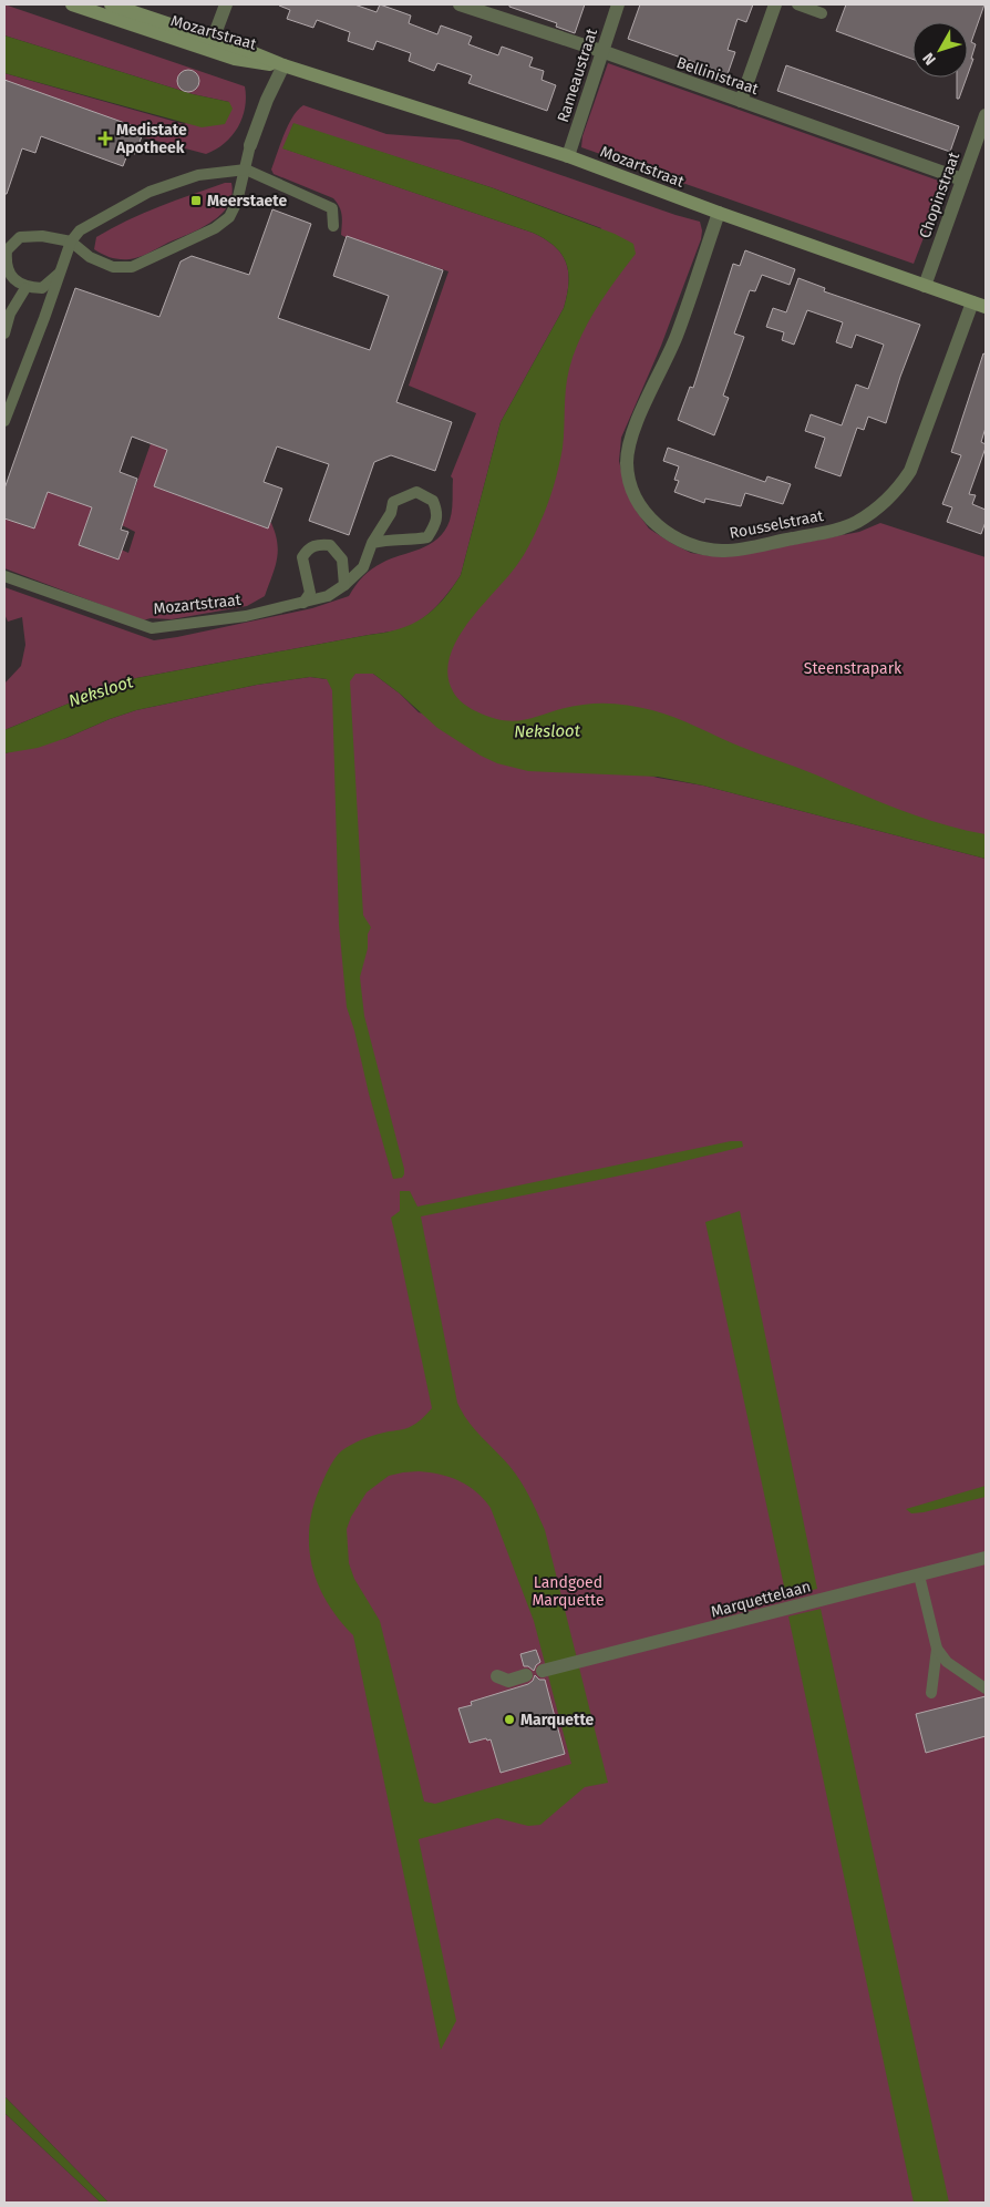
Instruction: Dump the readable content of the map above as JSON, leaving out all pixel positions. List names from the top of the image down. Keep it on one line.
{"streets":{"main road":["Mozartstraat"],"street":["Rameaustraat","Bellinistraat","Chopinstraat","Rousselstraat","Marquettelaan"]},"crossings":[["Mozartstraat","Rameaustraat"],["Mozartstraat","Chopinstraat"],["Mozartstraat","Rousselstraat"],["Rameaustraat","Bellinistraat"],["Bellinistraat","Chopinstraat"]],"water":["Neksloot"],"parks":["Steenstrapark","Landgoed Marquette"],"places":{"health":["Medistate Apotheek"],"transit":["Meerstaete"],"other":["Marquette"]},"north":"bottom left"}
